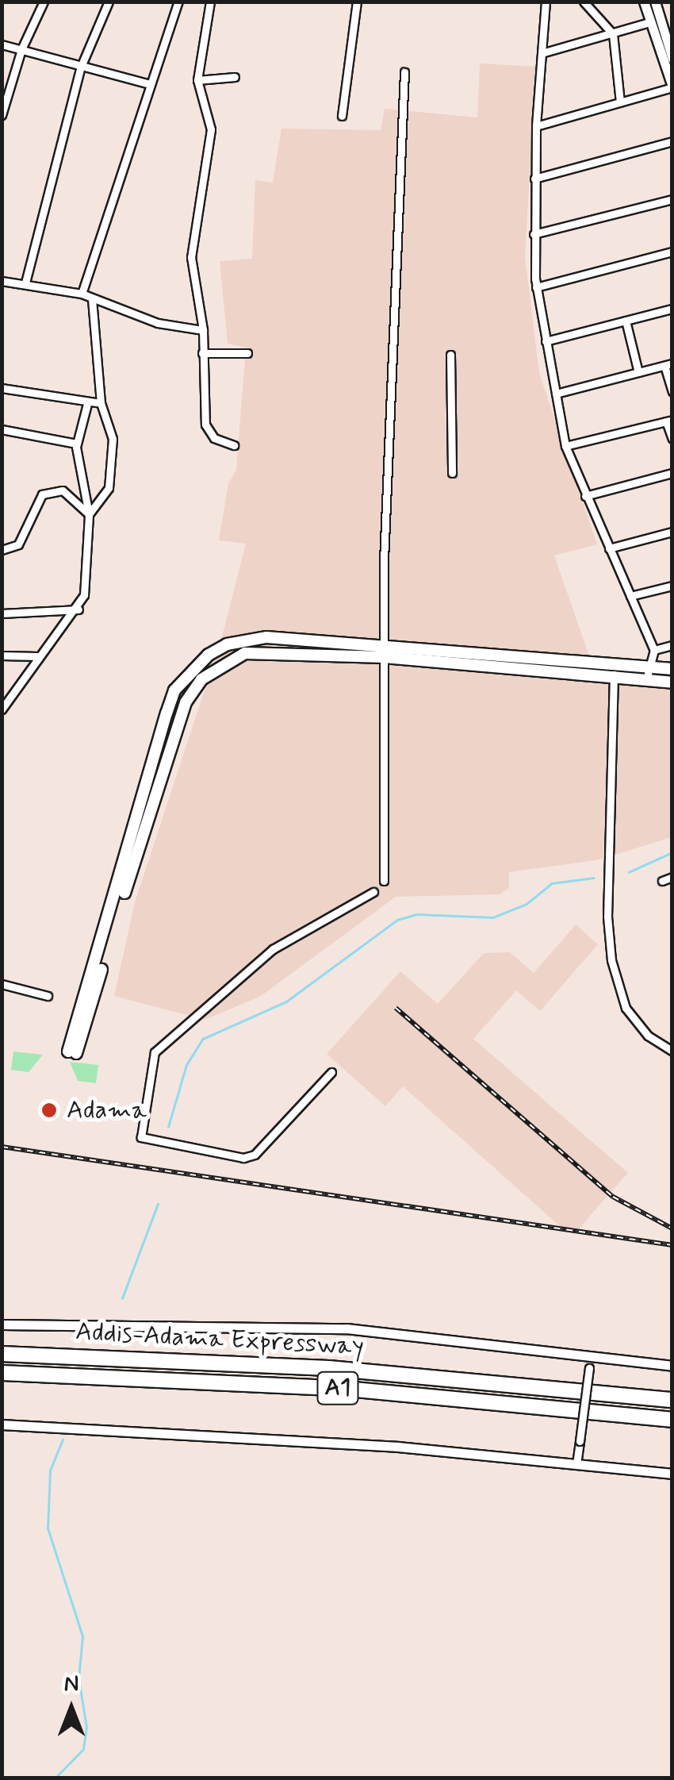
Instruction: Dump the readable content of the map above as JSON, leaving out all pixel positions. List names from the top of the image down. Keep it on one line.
{"streets":{"highway":["Addis-Adama Expressway","A1"]},"places":["Adama"],"north":"top"}
